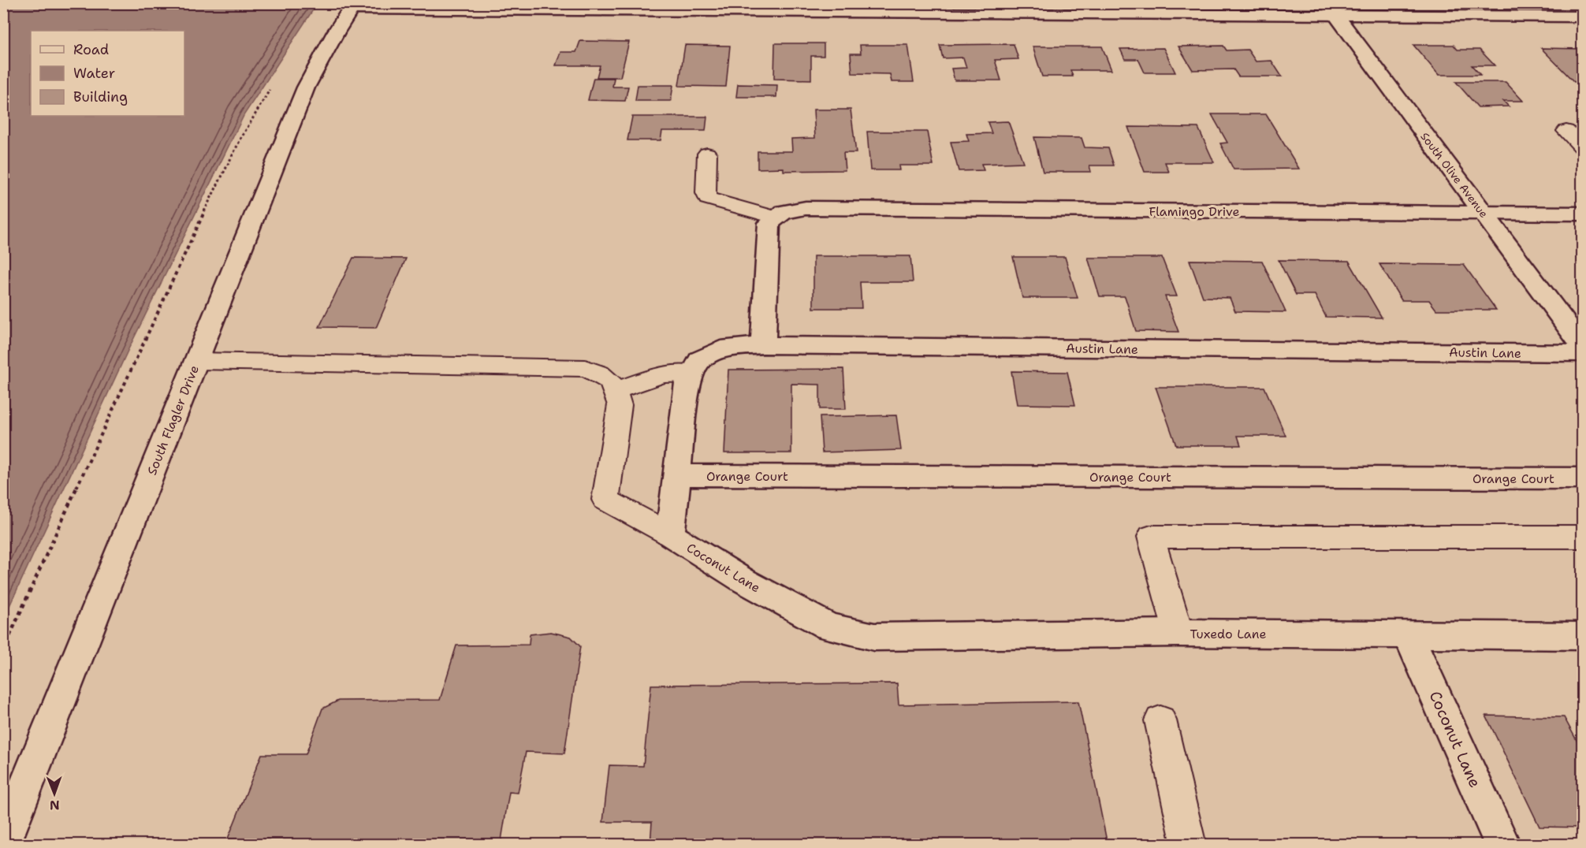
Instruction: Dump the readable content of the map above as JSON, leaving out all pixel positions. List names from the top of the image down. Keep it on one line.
{"streets":{"street":["South Olive Avenue","Flamingo Drive","Austin Lane","South Flagler Drive","Orange Court","Coconut Lane","Tuxedo Lane"]},"crossings":[["South Olive Avenue","Flamingo Drive"],["Austin Lane","Orange Court"],["Coconut Lane","Tuxedo Lane"]],"legend":["Road","Water","Building"],"north":"bottom"}
